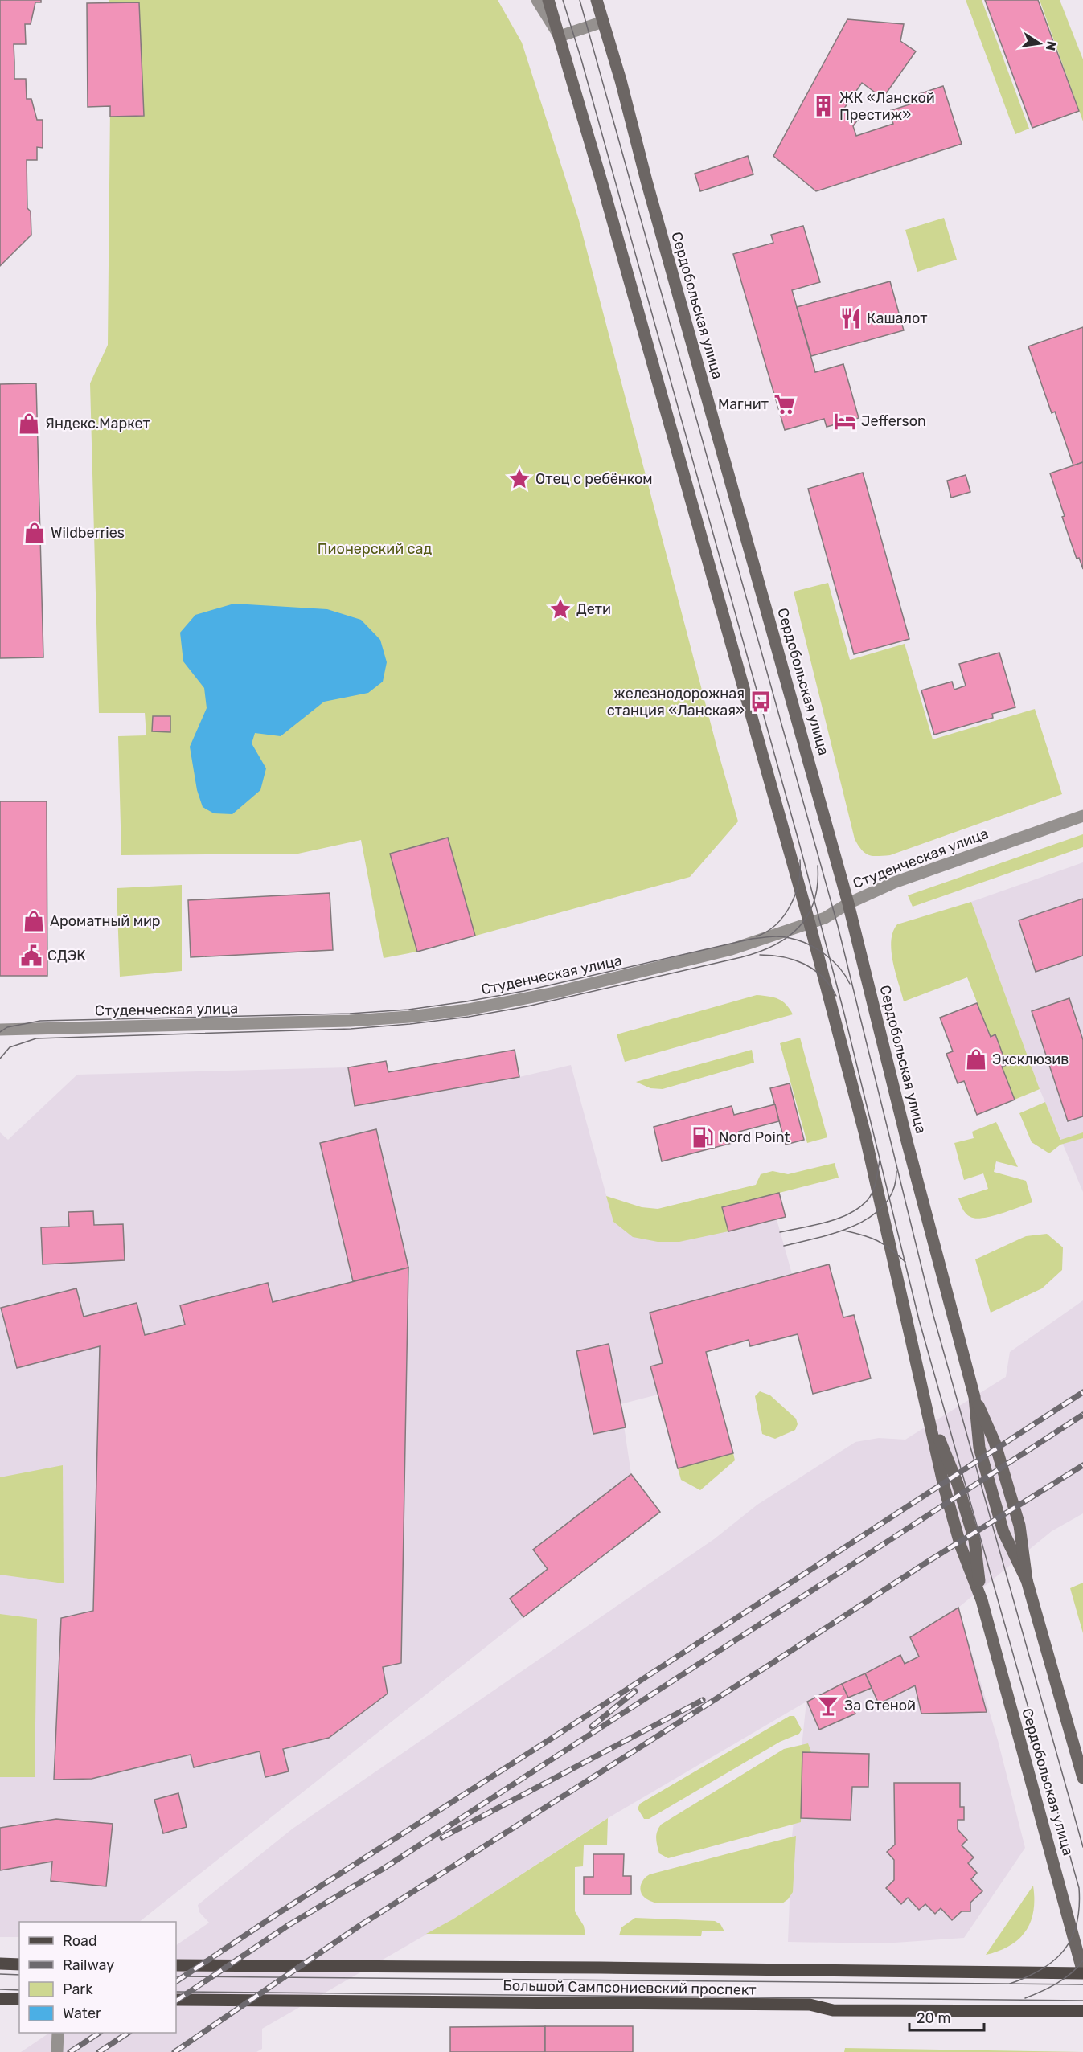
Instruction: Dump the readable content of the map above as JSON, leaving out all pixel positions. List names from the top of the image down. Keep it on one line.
{"streets":{"main road":["Сердобольская улица","Большой Сампсониевский проспект"],"street":["Студенческая улица"]},"crossings":[["Сердобольская улица","Студенческая улица"],["Сердобольская улица","Большой Сампсониевский проспект"]],"parks":["Пионерский сад"],"places":{"building":["ЖК «Ланской Престиж»"],"restaurant":["Кашалот"],"supermarket":["Магнит"],"hotel":["Jefferson"],"shop":["Яндекс.Маркет","Wildberries","Ароматный мир","Эксклюзив"],"place":["Отец с ребёнком","Дети"],"bus stop":["железнодорожная станция «Ланская»"],"public building":["СДЭК"],"fuel station":["Nord Point"],"bar":["За Стеной"]},"legend":["Road","Railway","Park","Water"],"scale_bar":"20 m","north":"right"}
